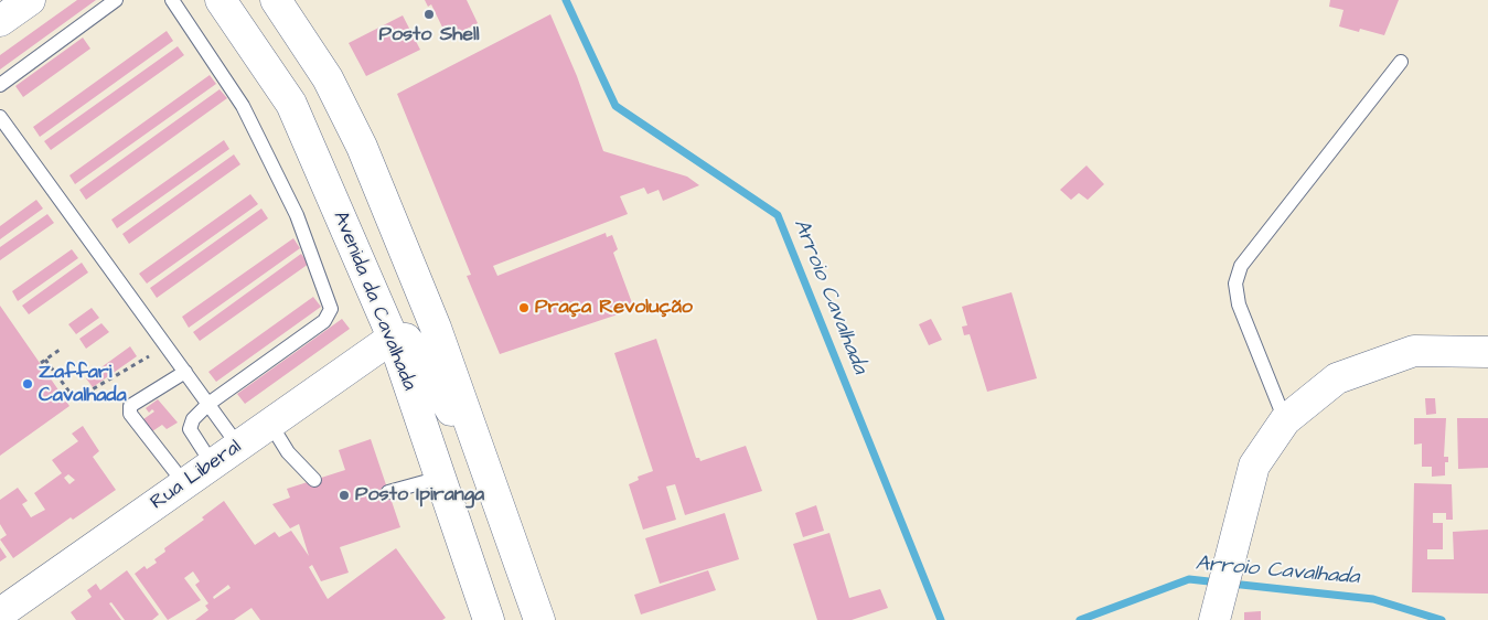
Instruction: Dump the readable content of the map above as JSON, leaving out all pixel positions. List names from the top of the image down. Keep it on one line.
{"streets":{"main road":["Avenida da Cavalhada","Rua Liberal"]},"crossings":[["Avenida da Cavalhada","Rua Liberal"]],"water":["Arroio Cavalhada"],"places":["Posto Shell","Praça Revolução","Zaffari Cavalhada","Posto Ipiranga"]}
